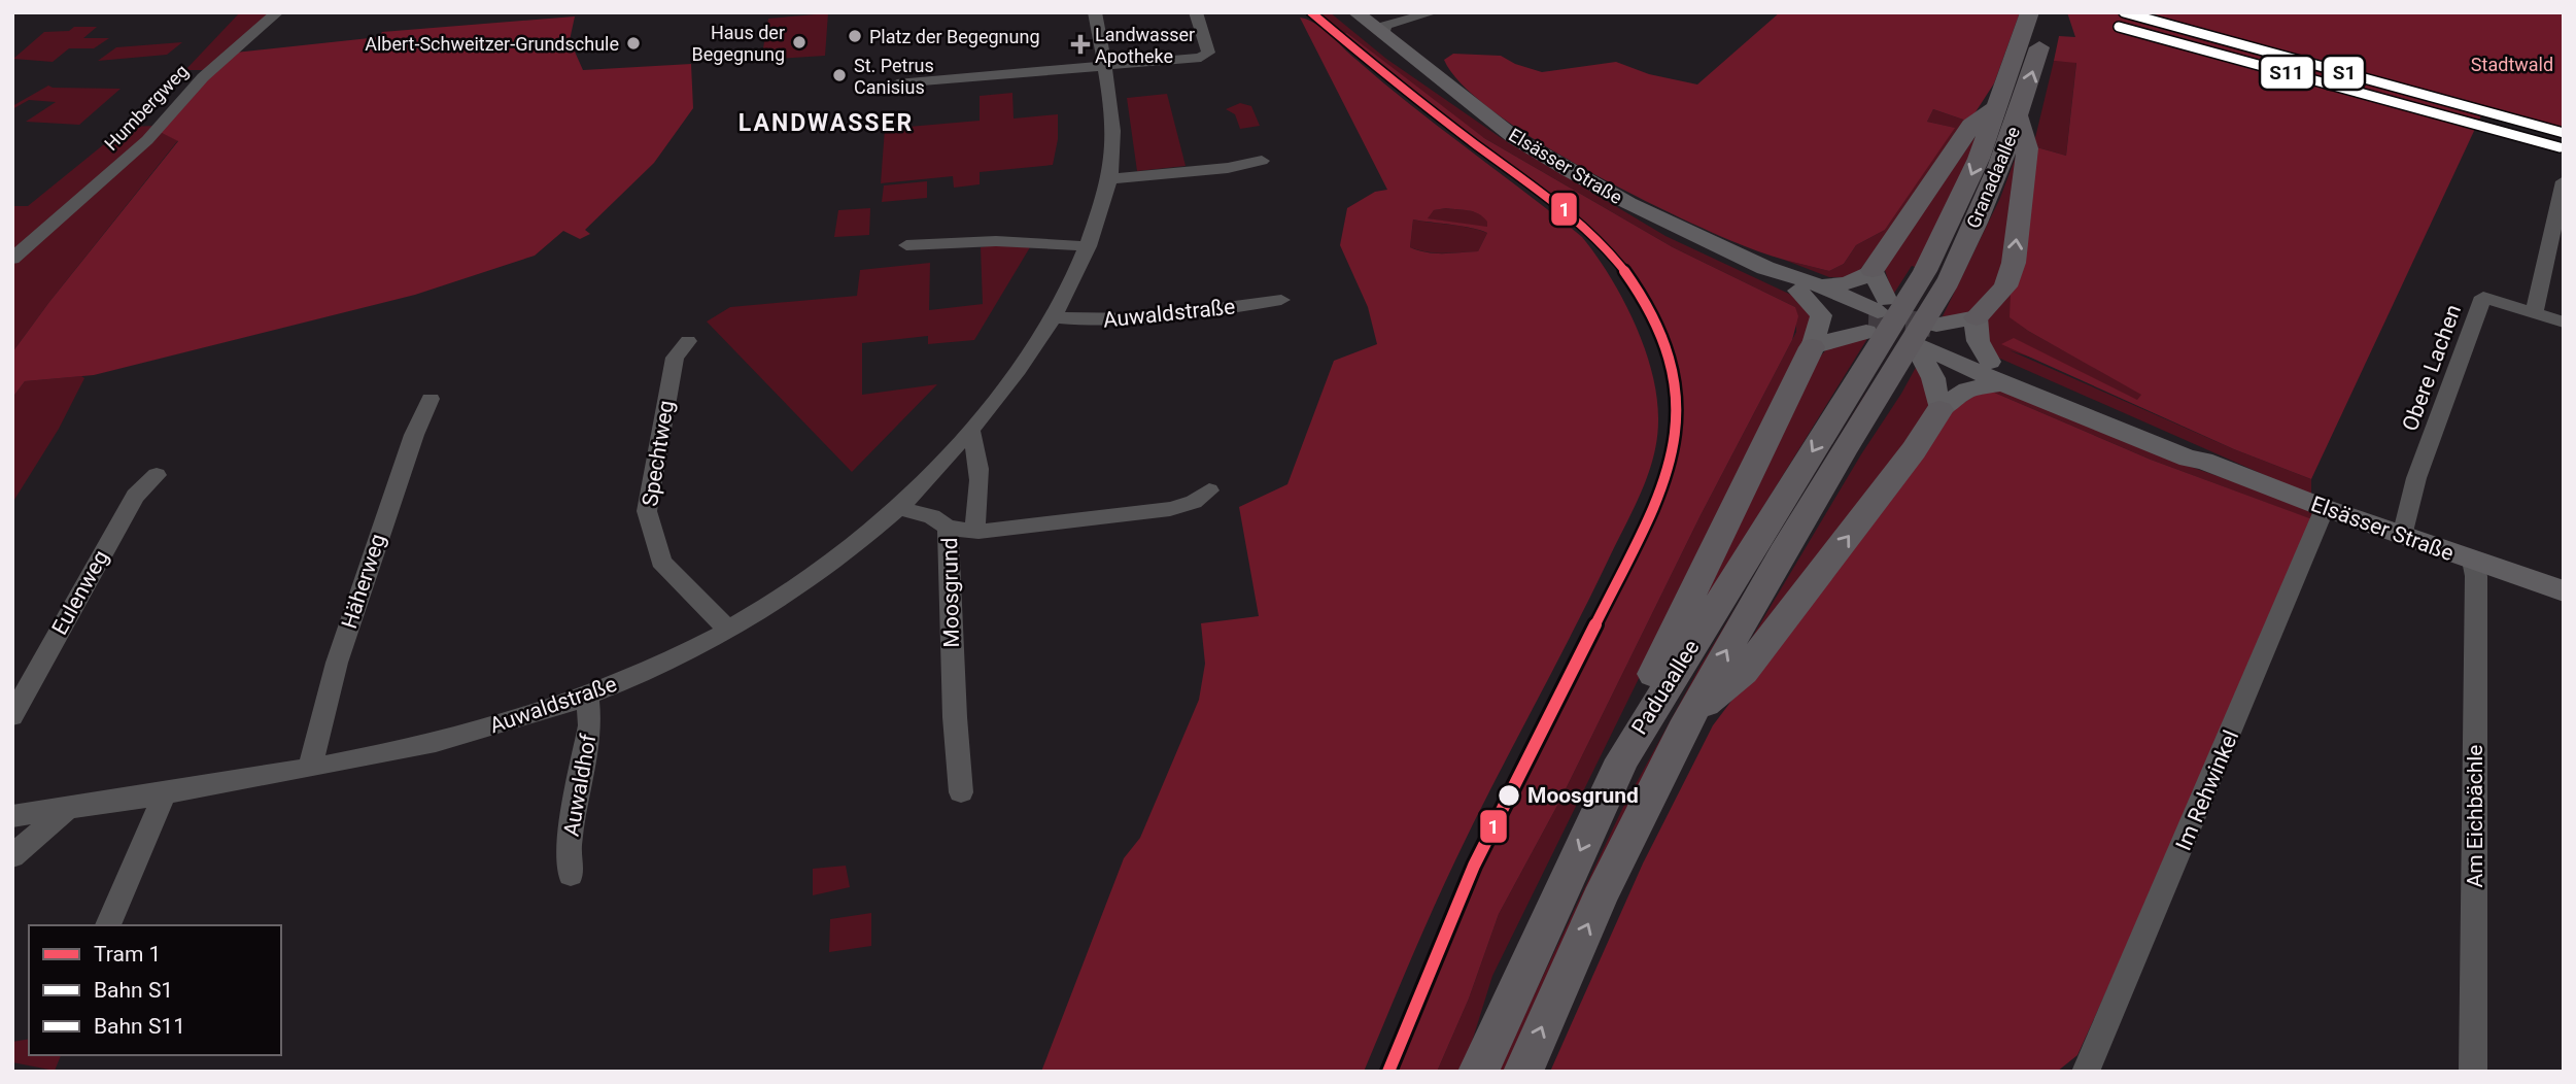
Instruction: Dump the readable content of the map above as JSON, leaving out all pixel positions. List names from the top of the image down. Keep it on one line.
{"streets":{"highway":["Granadaallee","Paduaallee"],"main road":["Elsässer Straße"],"street":["Humbergweg","Auwaldstraße","Obere Lachen","Spechtweg","Häherweg","Eulenweg","Moosgrund","Auwaldhof","Im Rehwinkel","Am Eichbächle"]},"crossings":[["Elsässer Straße","Granadaallee"],["Elsässer Straße","Obere Lachen"],["Elsässer Straße","Paduaallee"],["Elsässer Straße","Im Rehwinkel"],["Elsässer Straße","Am Eichbächle"],["Granadaallee","Paduaallee"],["Auwaldstraße","Spechtweg"],["Auwaldstraße","Häherweg"],["Auwaldstraße","Auwaldhof"]],"districts":["LANDWASSER"],"parks":["Stadtwald"],"places":{"other":["Platz der Begegnung","Haus der Begegnung","Albert-Schweitzer-Grundschule","St. Petrus Canisius","Moosgrund"],"health":["Landwasser Apotheke"]},"lines":["tram line 1","rail line S1","rail line S11"],"legend":["Tram 1","Bahn S1","Bahn S11"]}
